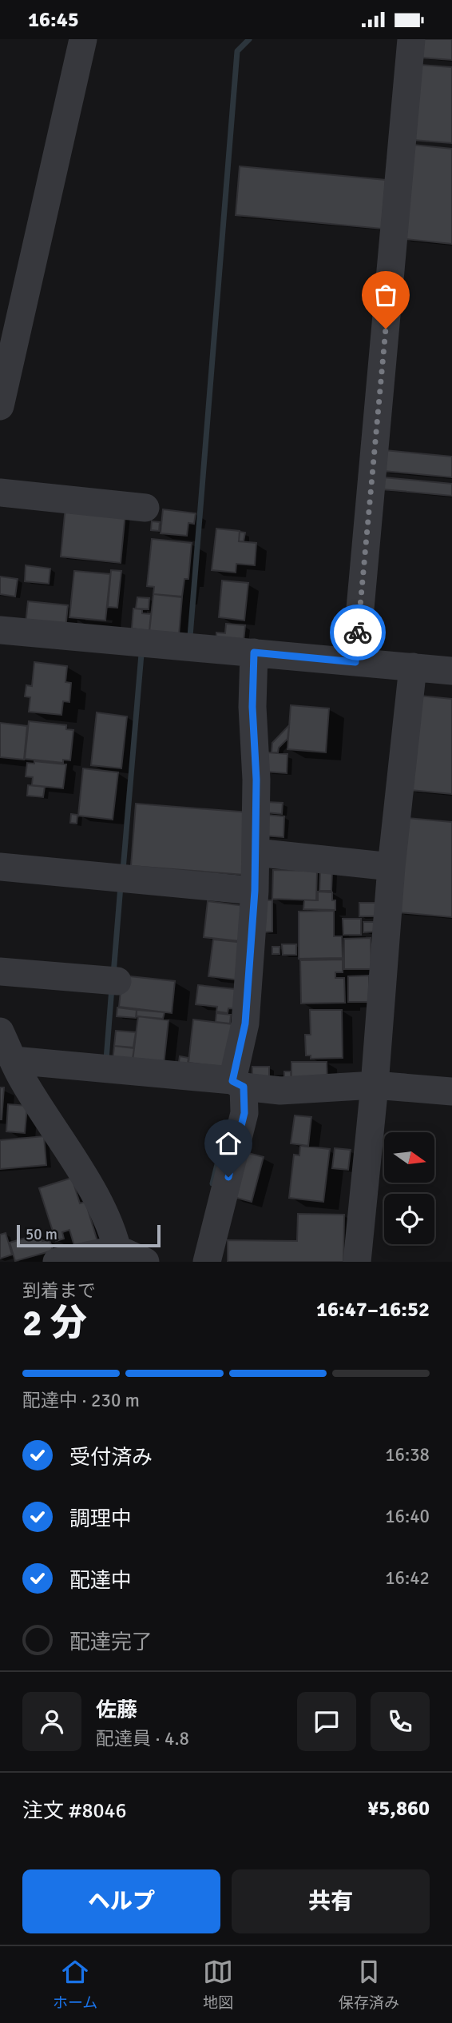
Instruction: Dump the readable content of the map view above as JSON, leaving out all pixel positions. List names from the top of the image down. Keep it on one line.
{"scale_bar":"50 m","north":"right","page":{"status":"16:45","scale":"50 m","heading":["2 分","到着まで","16:47–16:52"],"panel":["佐藤","配達員 · 4.8","注文 #8046","¥5,860"],"bar":"配達中 · 230 m","list":[["受付済み","16:38"],["調理中","16:40"],["配達中","16:42"],"配達完了"],"buttons":["ヘルプ","共有"],"tabs":["ホーム","地図","保存済み"]}}
